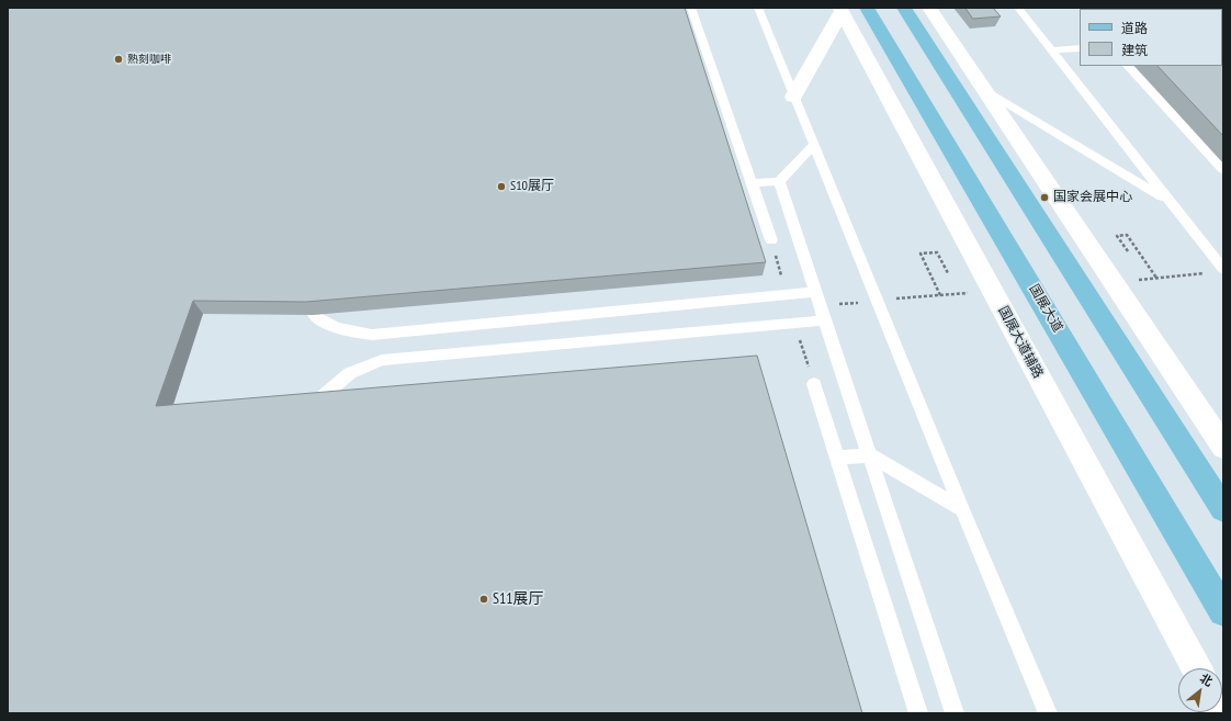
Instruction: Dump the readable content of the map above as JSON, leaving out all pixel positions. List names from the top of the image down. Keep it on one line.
{"streets":{"main road":["国展大道"],"street":["国展大道辅路"]},"places":["熟刻咖啡","S10展厅","国家会展中心","S11展厅"],"legend":["道路","建筑"],"north":"top right"}
